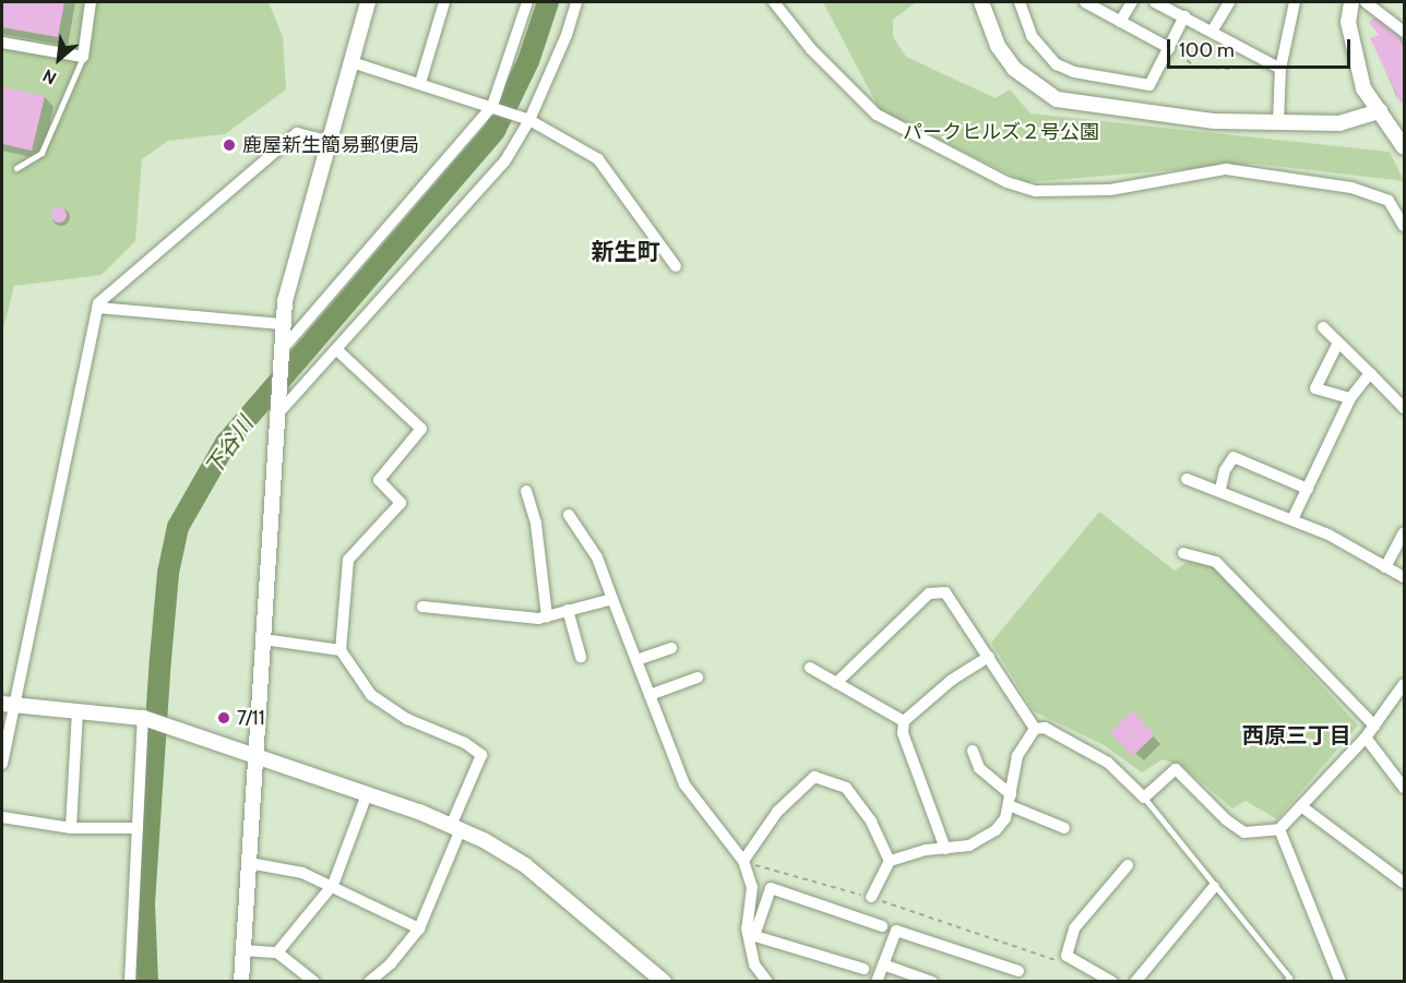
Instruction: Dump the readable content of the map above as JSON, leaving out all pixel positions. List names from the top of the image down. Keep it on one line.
{"districts":["新生町","西原三丁目"],"water":["下谷川"],"parks":["パークヒルズ２号公園"],"places":["鹿屋新生簡易郵便局","7/11"],"scale_bar":"100 m","north":"bottom left"}
